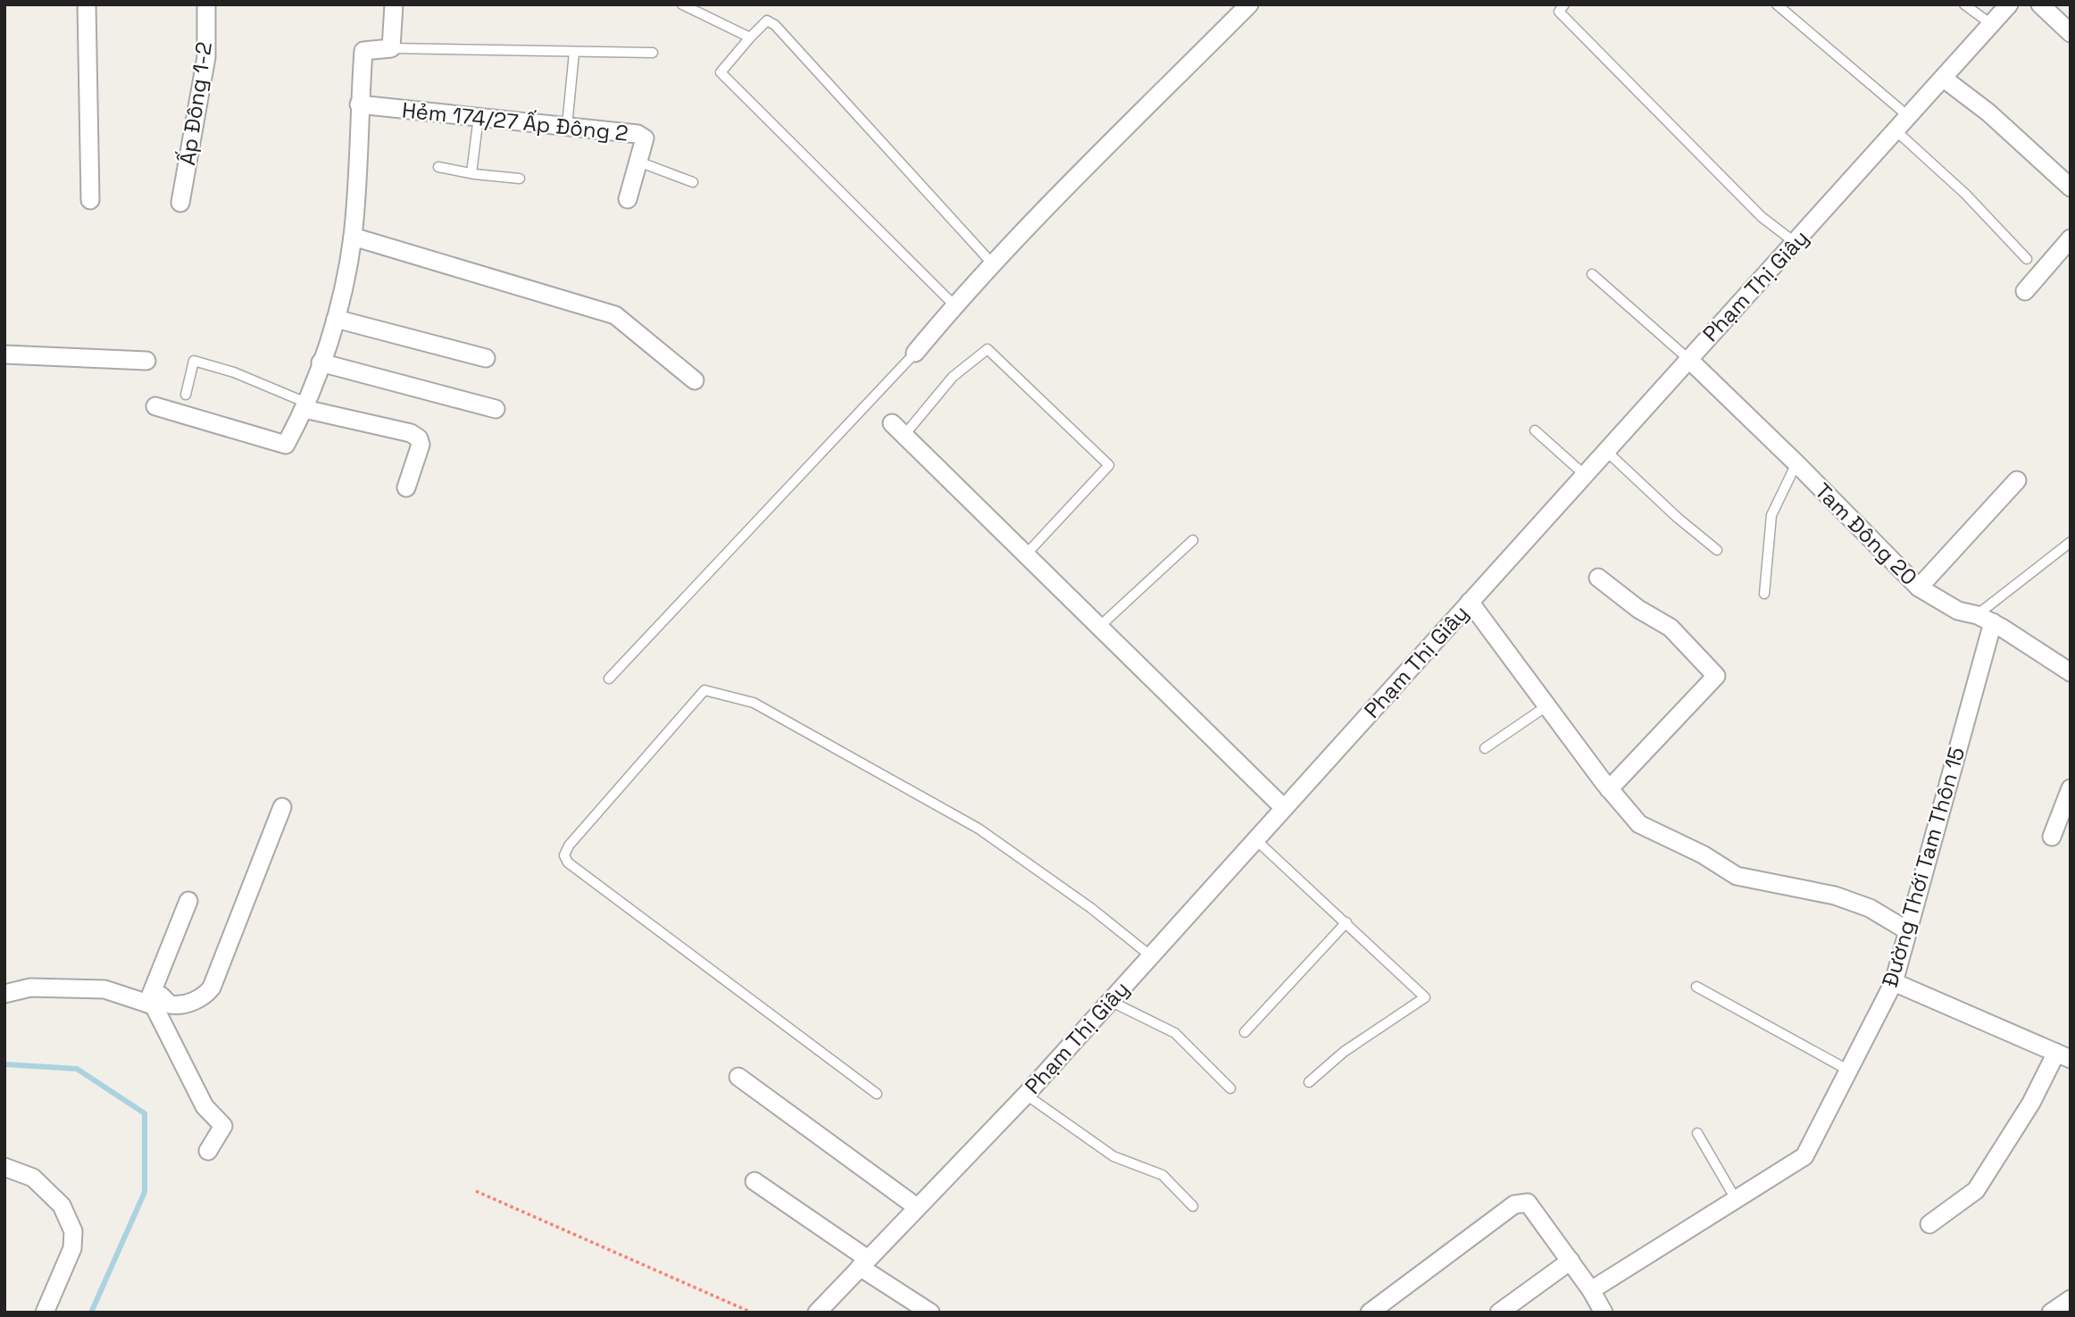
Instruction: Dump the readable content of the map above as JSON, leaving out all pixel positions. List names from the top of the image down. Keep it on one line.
{"streets":{"street":["Ấp Đông 1-2","Hẻm 174/27 Ấp Đông 2","Phạm Thị Giây","Tam Đông 20","Đường Thới Tam Thôn 15"]},"crossings":[["Phạm Thị Giây","Tam Đông 20"],["Tam Đông 20","Đường Thới Tam Thôn 15"]]}
